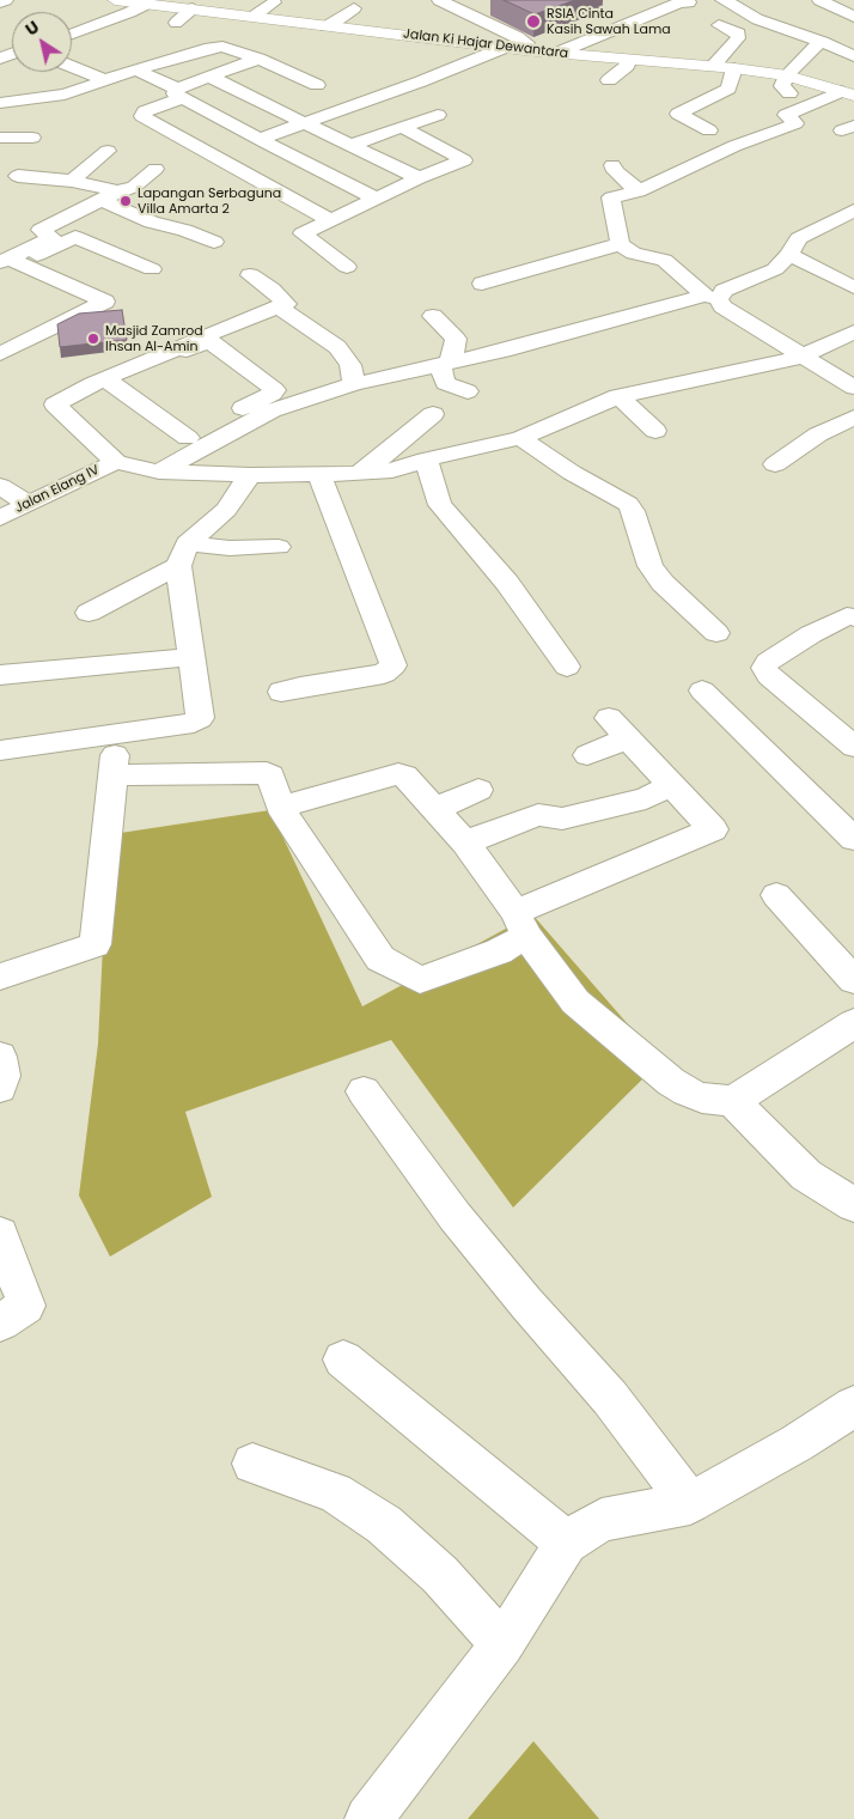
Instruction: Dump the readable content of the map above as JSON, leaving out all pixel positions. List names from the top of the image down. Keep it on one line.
{"streets":{"main road":["Jalan Ki Hajar Dewantara"],"street":["Jalan Elang IV"]},"places":["RSIA Cinta Kasih Sawah Lama","Lapangan Serbaguna Villa Amarta 2","Masjid Zamrod Ihsan Al-Amin"],"north":"top left"}
